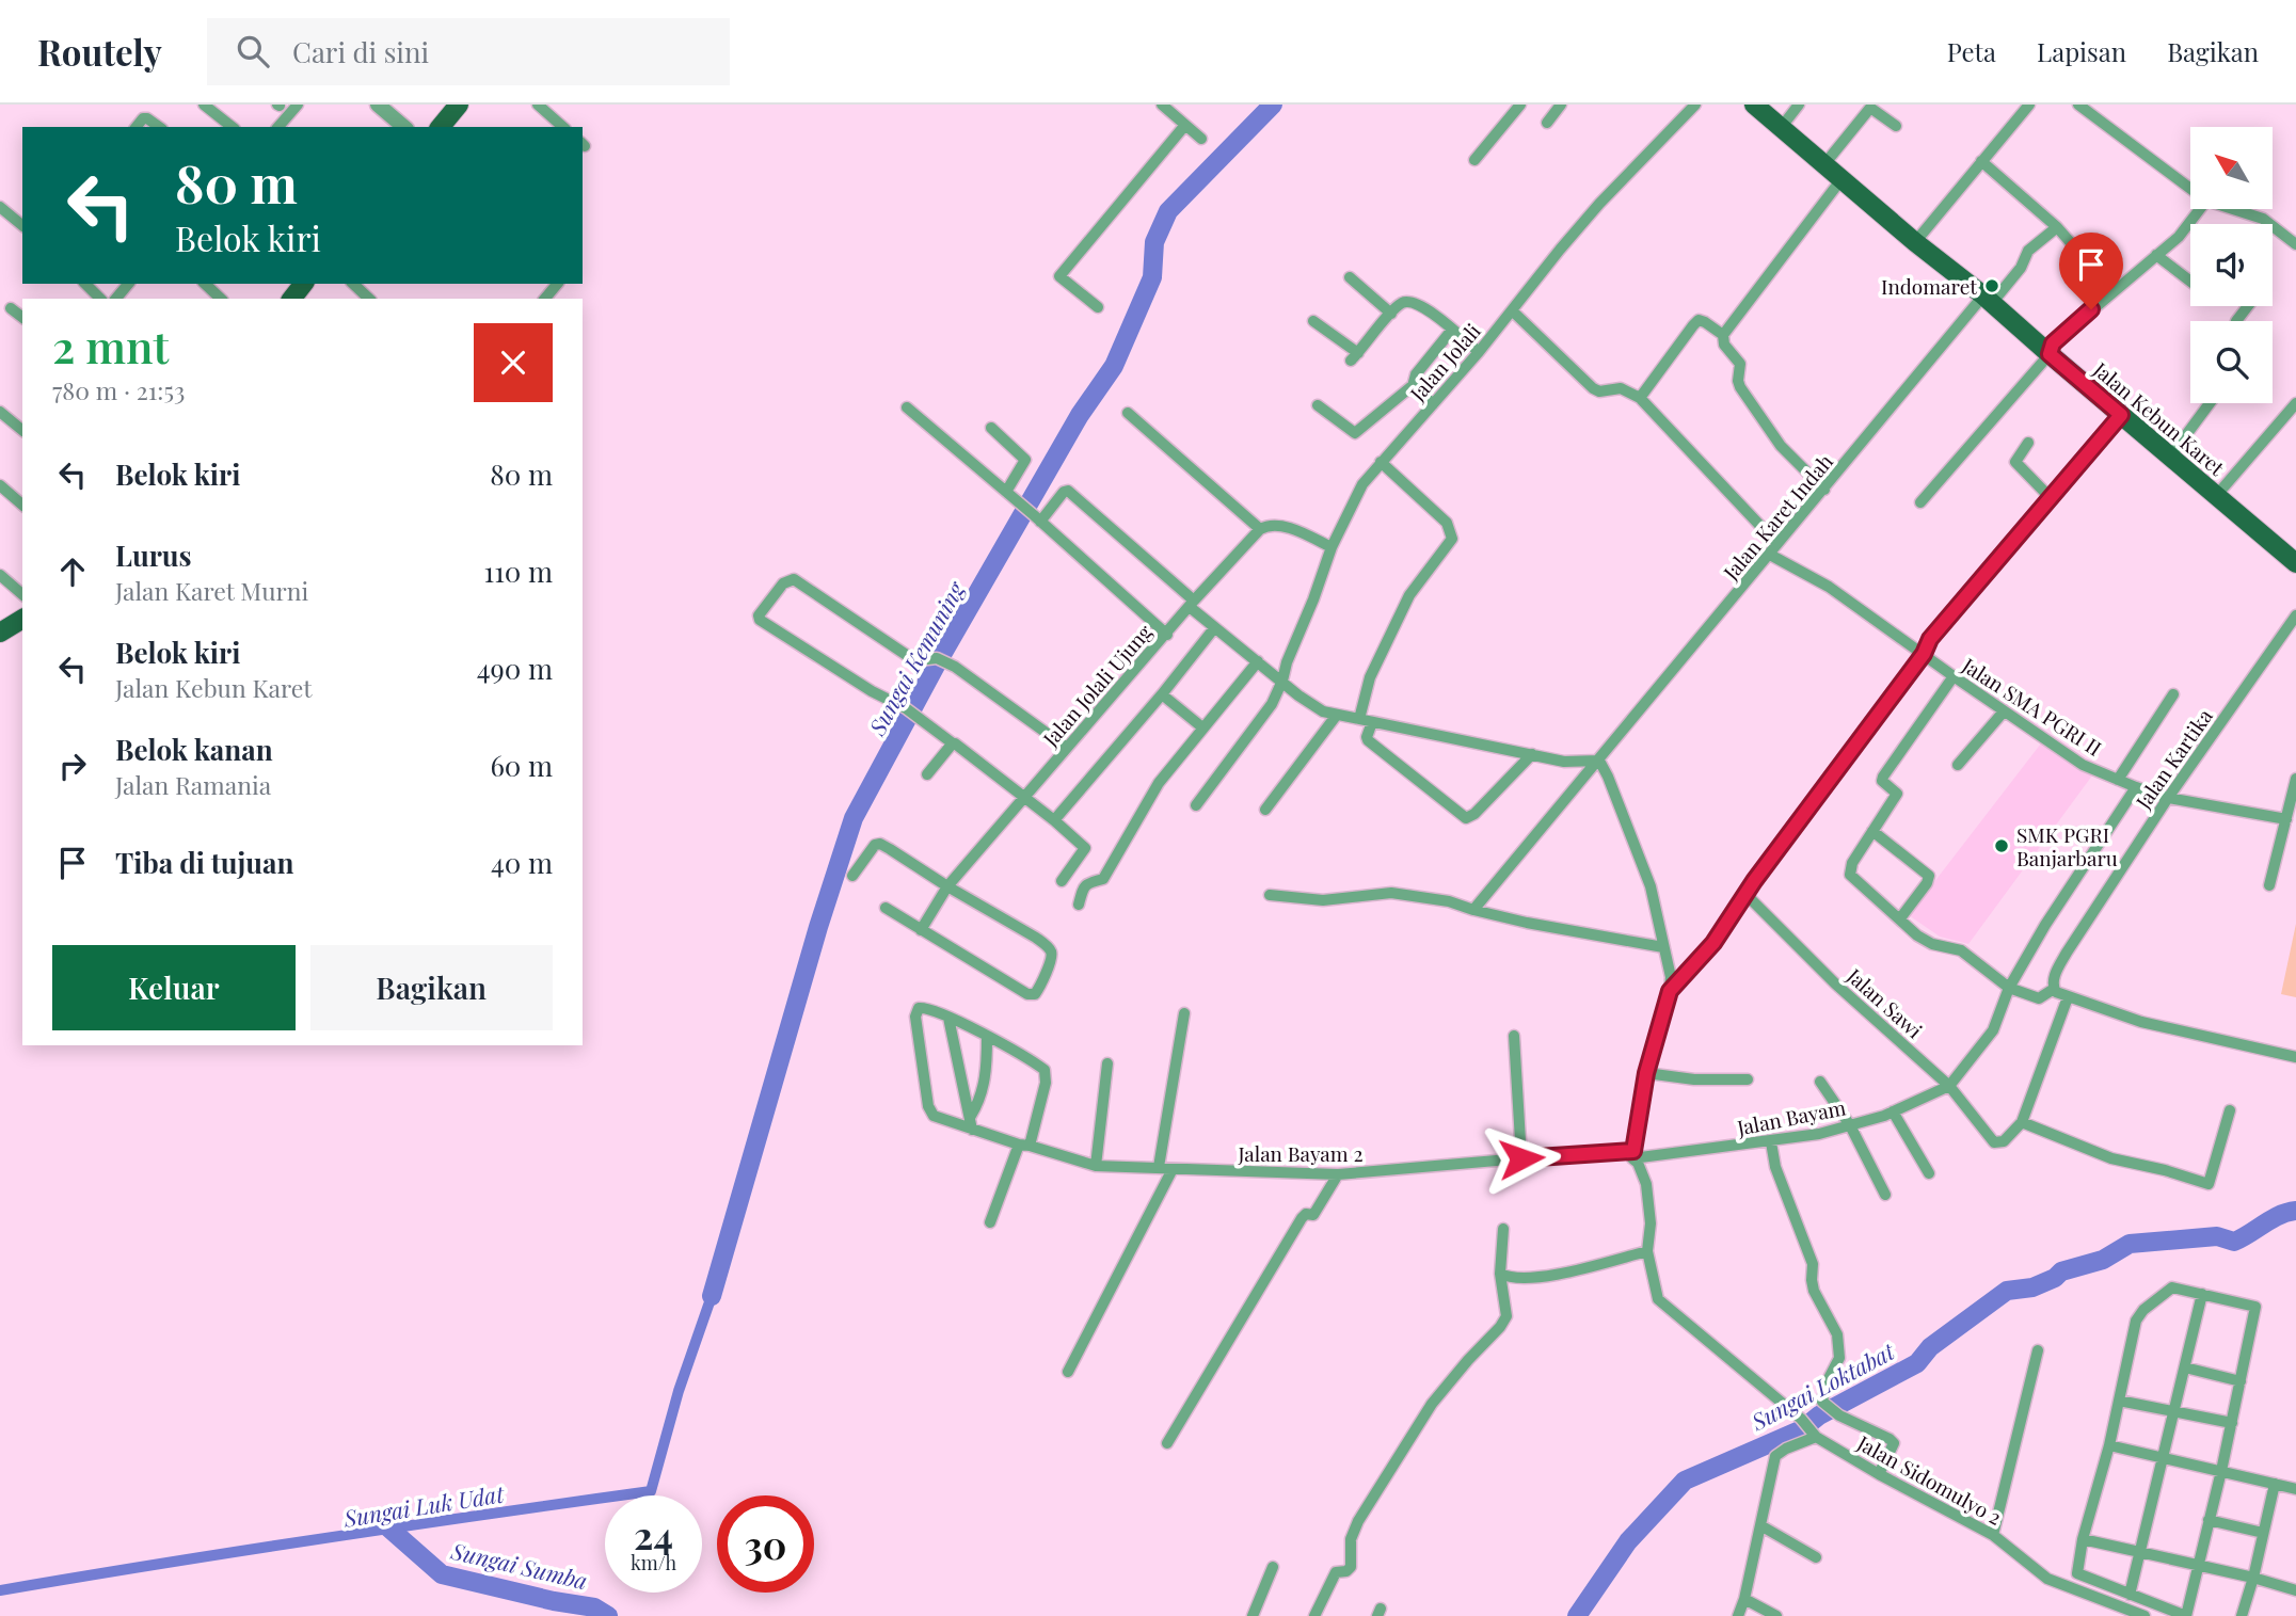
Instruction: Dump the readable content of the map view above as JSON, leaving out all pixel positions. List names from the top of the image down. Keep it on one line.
{"streets":{"main road":["Jalan Kebun Karet"],"street":["Jalan Jolali","Jalan Karet Indah","Jalan Jolali Ujung","Jalan SMA PGRI II","Jalan Kartika","Jalan Sawi","Jalan Bayam","Jalan Bayam 2","Jalan Sidomulyo 2"]},"crossings":[["Jalan Kebun Karet","Jalan Karet Indah"],["Jalan Karet Indah","Jalan SMA PGRI II"],["Jalan SMA PGRI II","Jalan Kartika"],["Jalan Sawi","Jalan Bayam"],["Jalan Bayam","Jalan Bayam 2"],["Jalan Bayam","Jalan Sidomulyo 2"],["Jalan Bayam 2","Jalan Sidomulyo 2"]],"water":["Sungai Kemuning","Sungai Loktabat","Sungai Luk Udat","Sungai Sumba"],"places":["Indomaret","SMK PGRI Banjarbaru"],"north":"top left","page":{"header":"Routely","search":"Cari di sini","nav":["Peta","Lapisan","Bagikan"],"turn":["80 m","Belok kiri"],"heading":["2 mnt","780 m · 21:53"],"list":[{"name":"Belok kiri","value":"80 m"},{"name":"Lurus","note":"Jalan Karet Murni","value":"110 m"},{"name":"Belok kiri","note":"Jalan Kebun Karet","value":"490 m"},{"name":"Belok kanan","note":"Jalan Ramania","value":"60 m"},{"name":"Tiba di tujuan","value":"40 m"}],"buttons":["Keluar","Bagikan"],"speed":"24 km/h","limit":"30"}}
